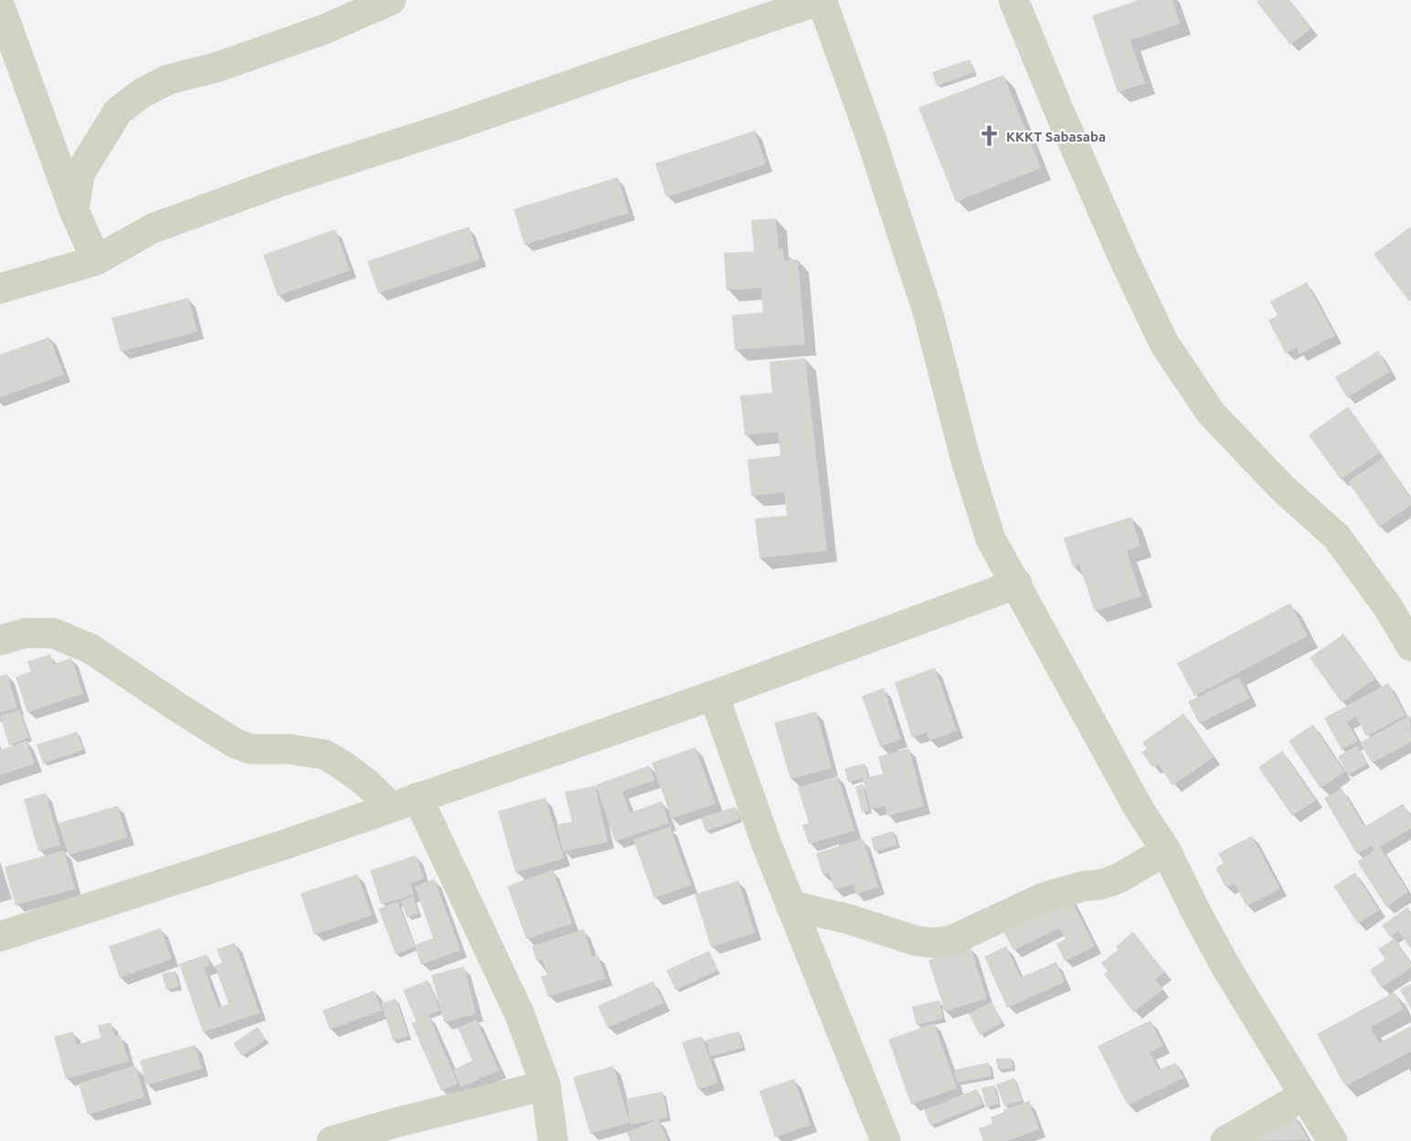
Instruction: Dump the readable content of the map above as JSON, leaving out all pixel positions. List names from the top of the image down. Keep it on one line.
{"places":{"church":["KKKT Sabasaba"]}}
